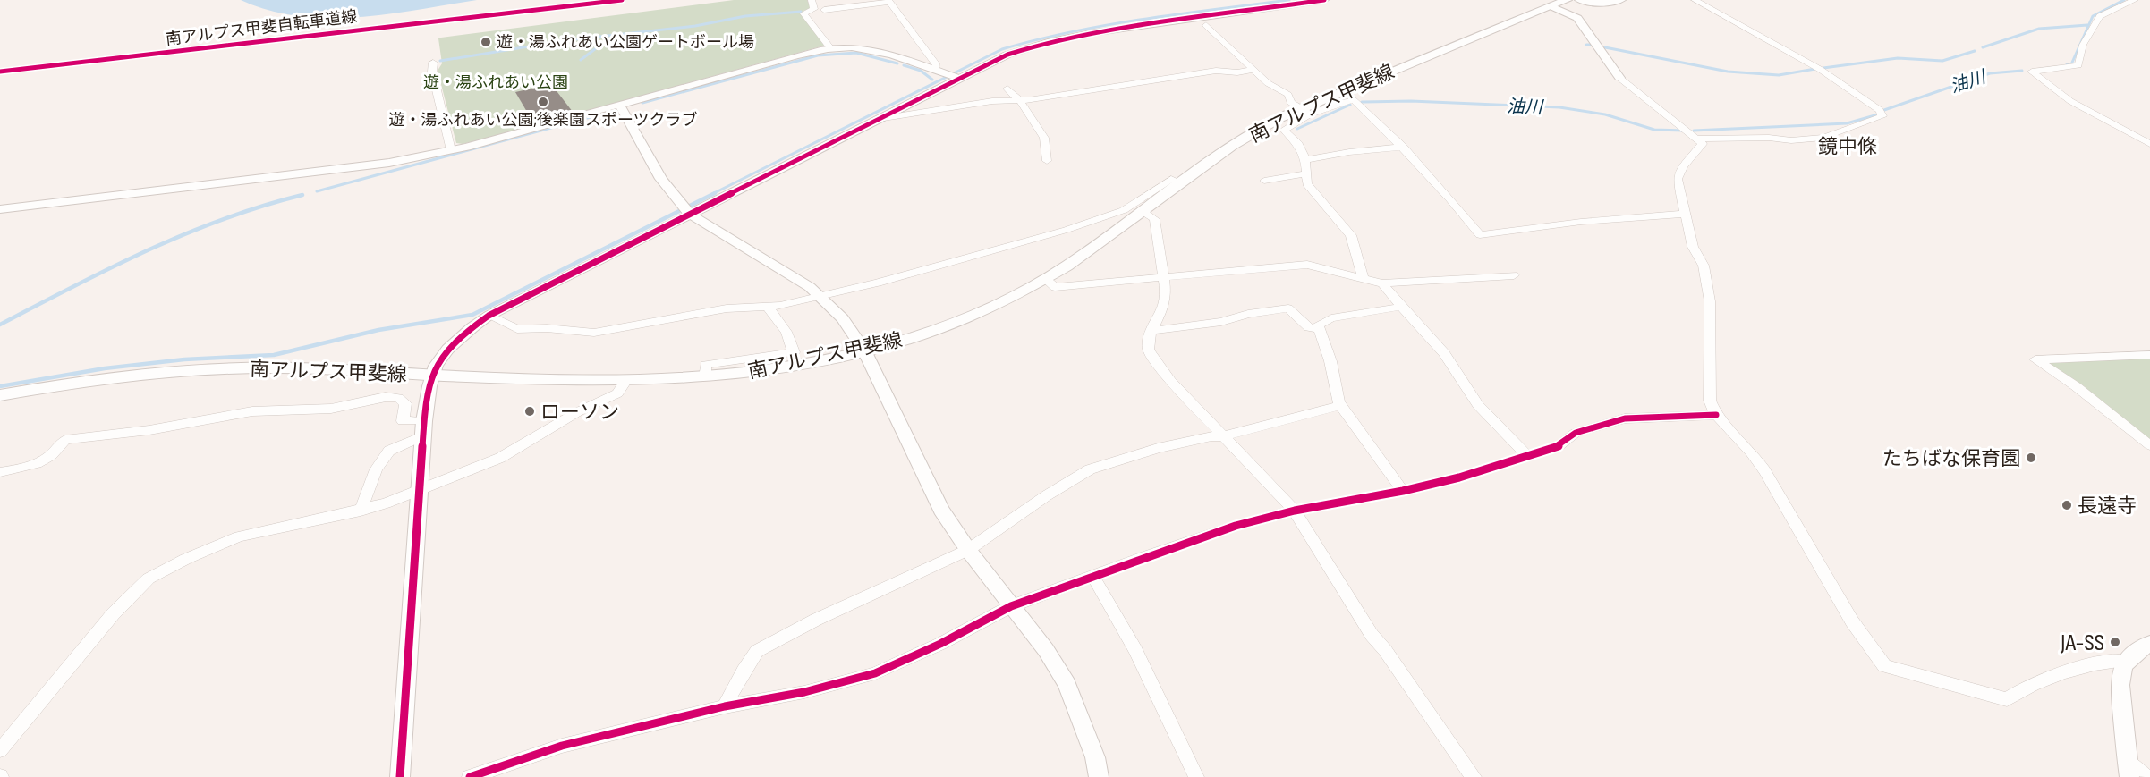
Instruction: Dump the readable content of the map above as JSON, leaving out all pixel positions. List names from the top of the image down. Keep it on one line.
{"streets":{"main road":["南アルプス甲斐線"],"cycle path":["南アルプス甲斐自転車道線"]},"districts":["鏡中條"],"water":["油川"],"parks":["遊・湯ふれあい公園"],"places":["遊・湯ふれあい公園ゲートボール場","遊・湯ふれあい公園;後楽園スポーツクラブ","ローソン","たちばな保育園","長遠寺","JA-SS"]}
